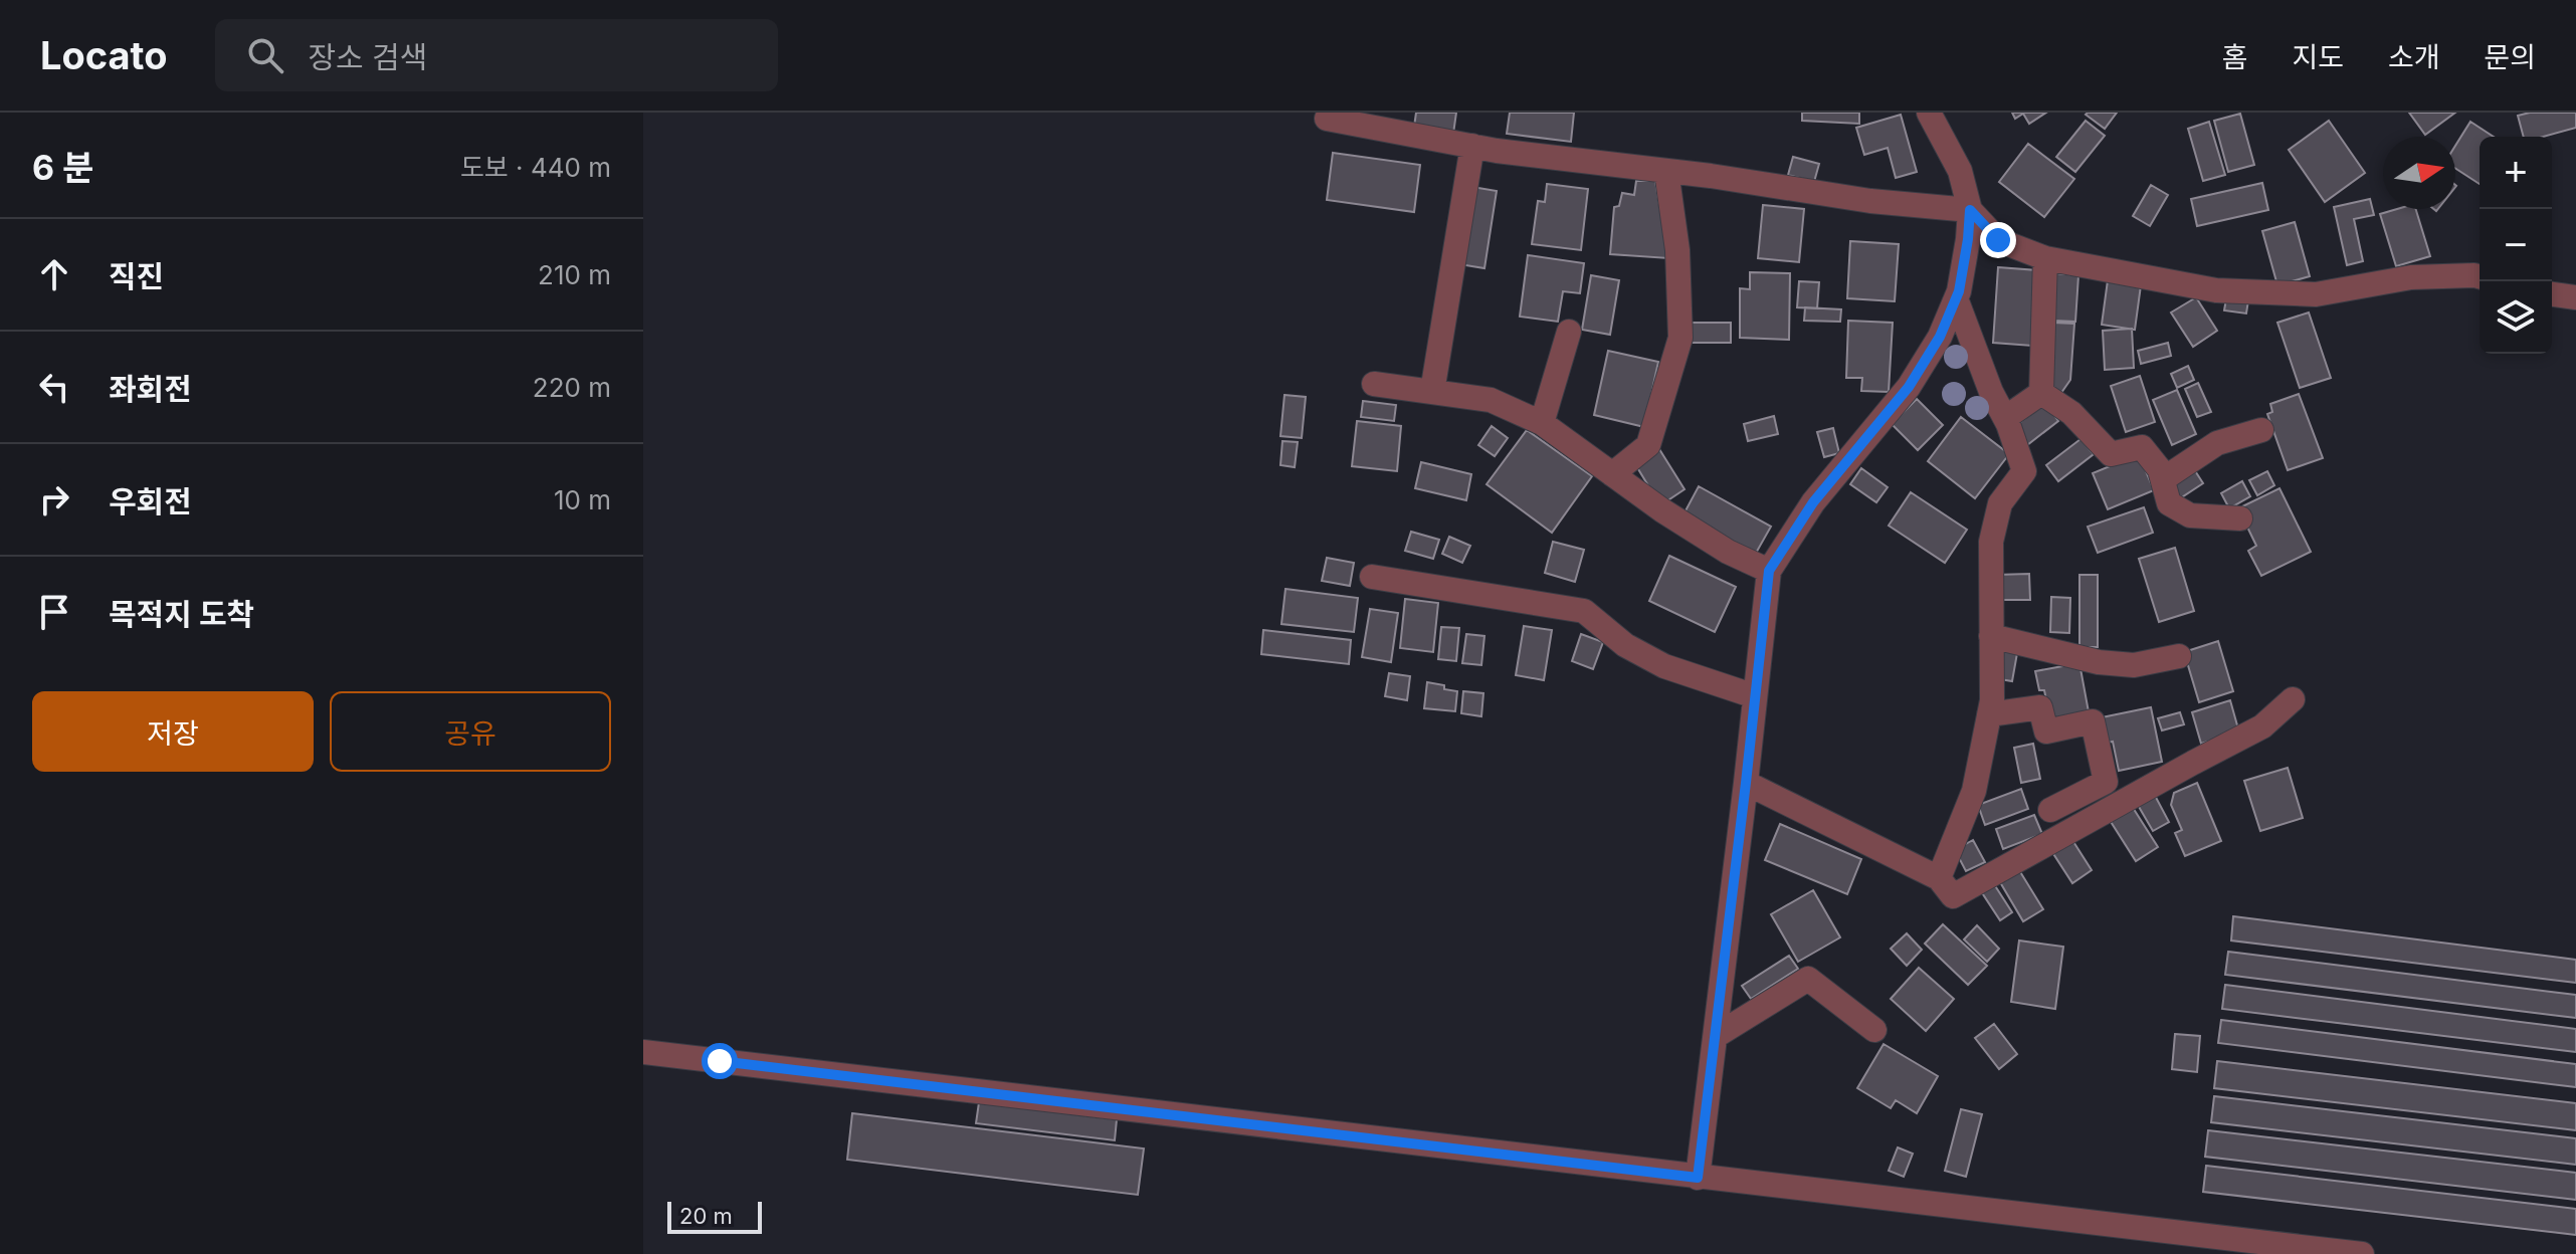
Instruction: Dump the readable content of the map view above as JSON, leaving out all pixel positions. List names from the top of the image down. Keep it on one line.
{"scale_bar":"20 m","north":"right","page":{"header":"Locato","search":"장소 검색","nav":["홈","지도","소개","문의"],"heading":["6 분","도보 · 440 m"],"map_buttons":["+","−"],"list":[["직진","210 m"],["좌회전","220 m"],["우회전","10 m"],"목적지 도착"],"buttons":["저장","공유"],"scale":"20 m"}}
